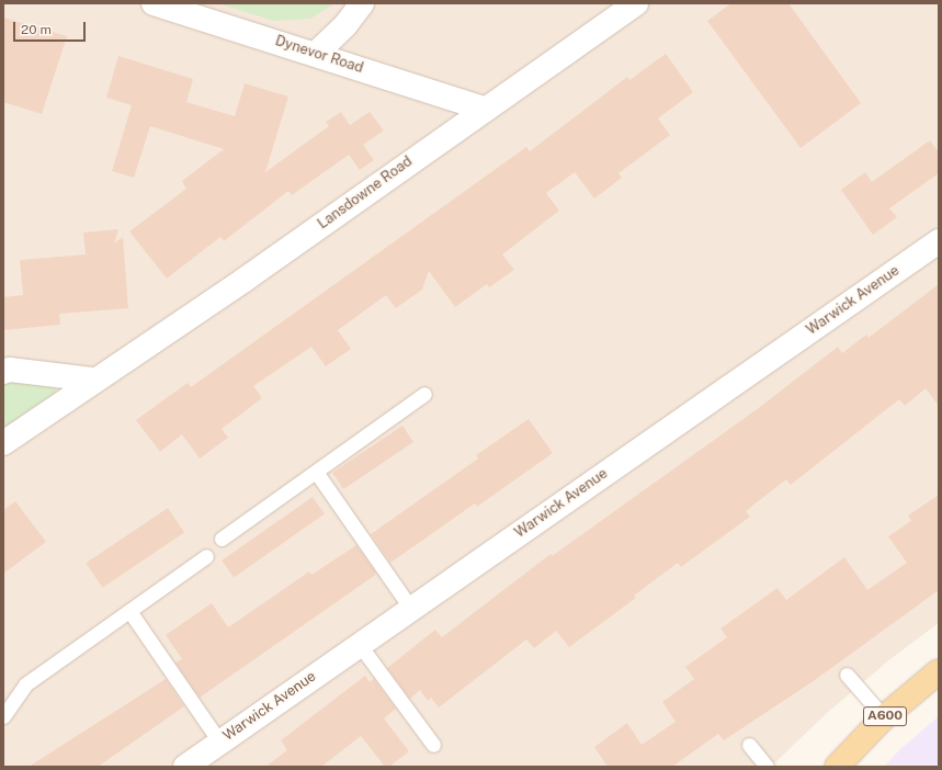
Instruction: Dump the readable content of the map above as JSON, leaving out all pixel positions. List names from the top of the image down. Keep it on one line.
{"streets":{"main road":["A600"],"street":["Dynevor Road","Lansdowne Road","Warwick Avenue"]},"crossings":[["Dynevor Road","Lansdowne Road"]],"scale_bar":"20 m"}
